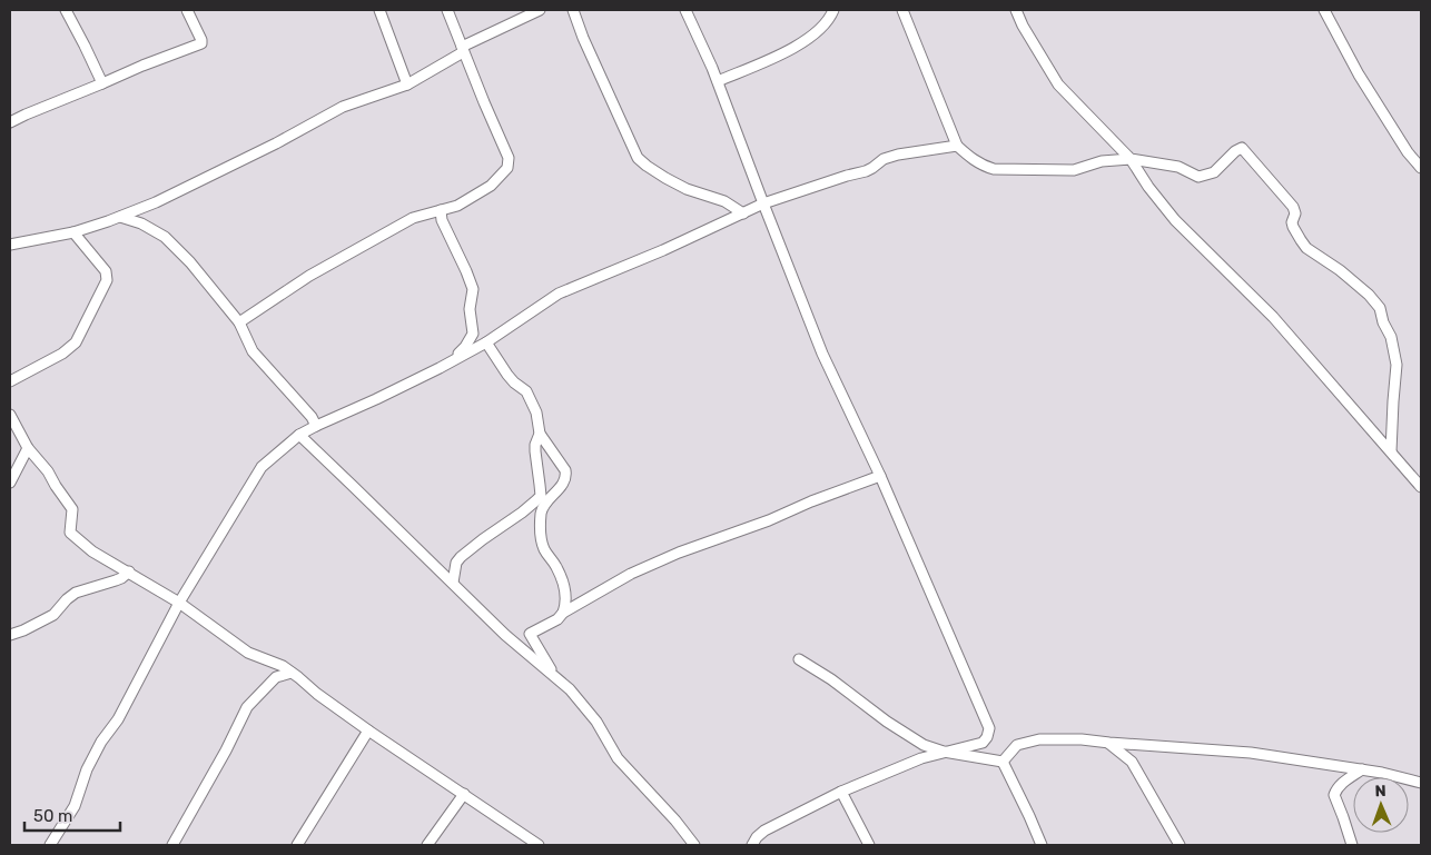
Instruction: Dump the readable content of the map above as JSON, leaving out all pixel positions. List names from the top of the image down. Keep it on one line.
{"scale_bar":"50 m","north":"top"}
